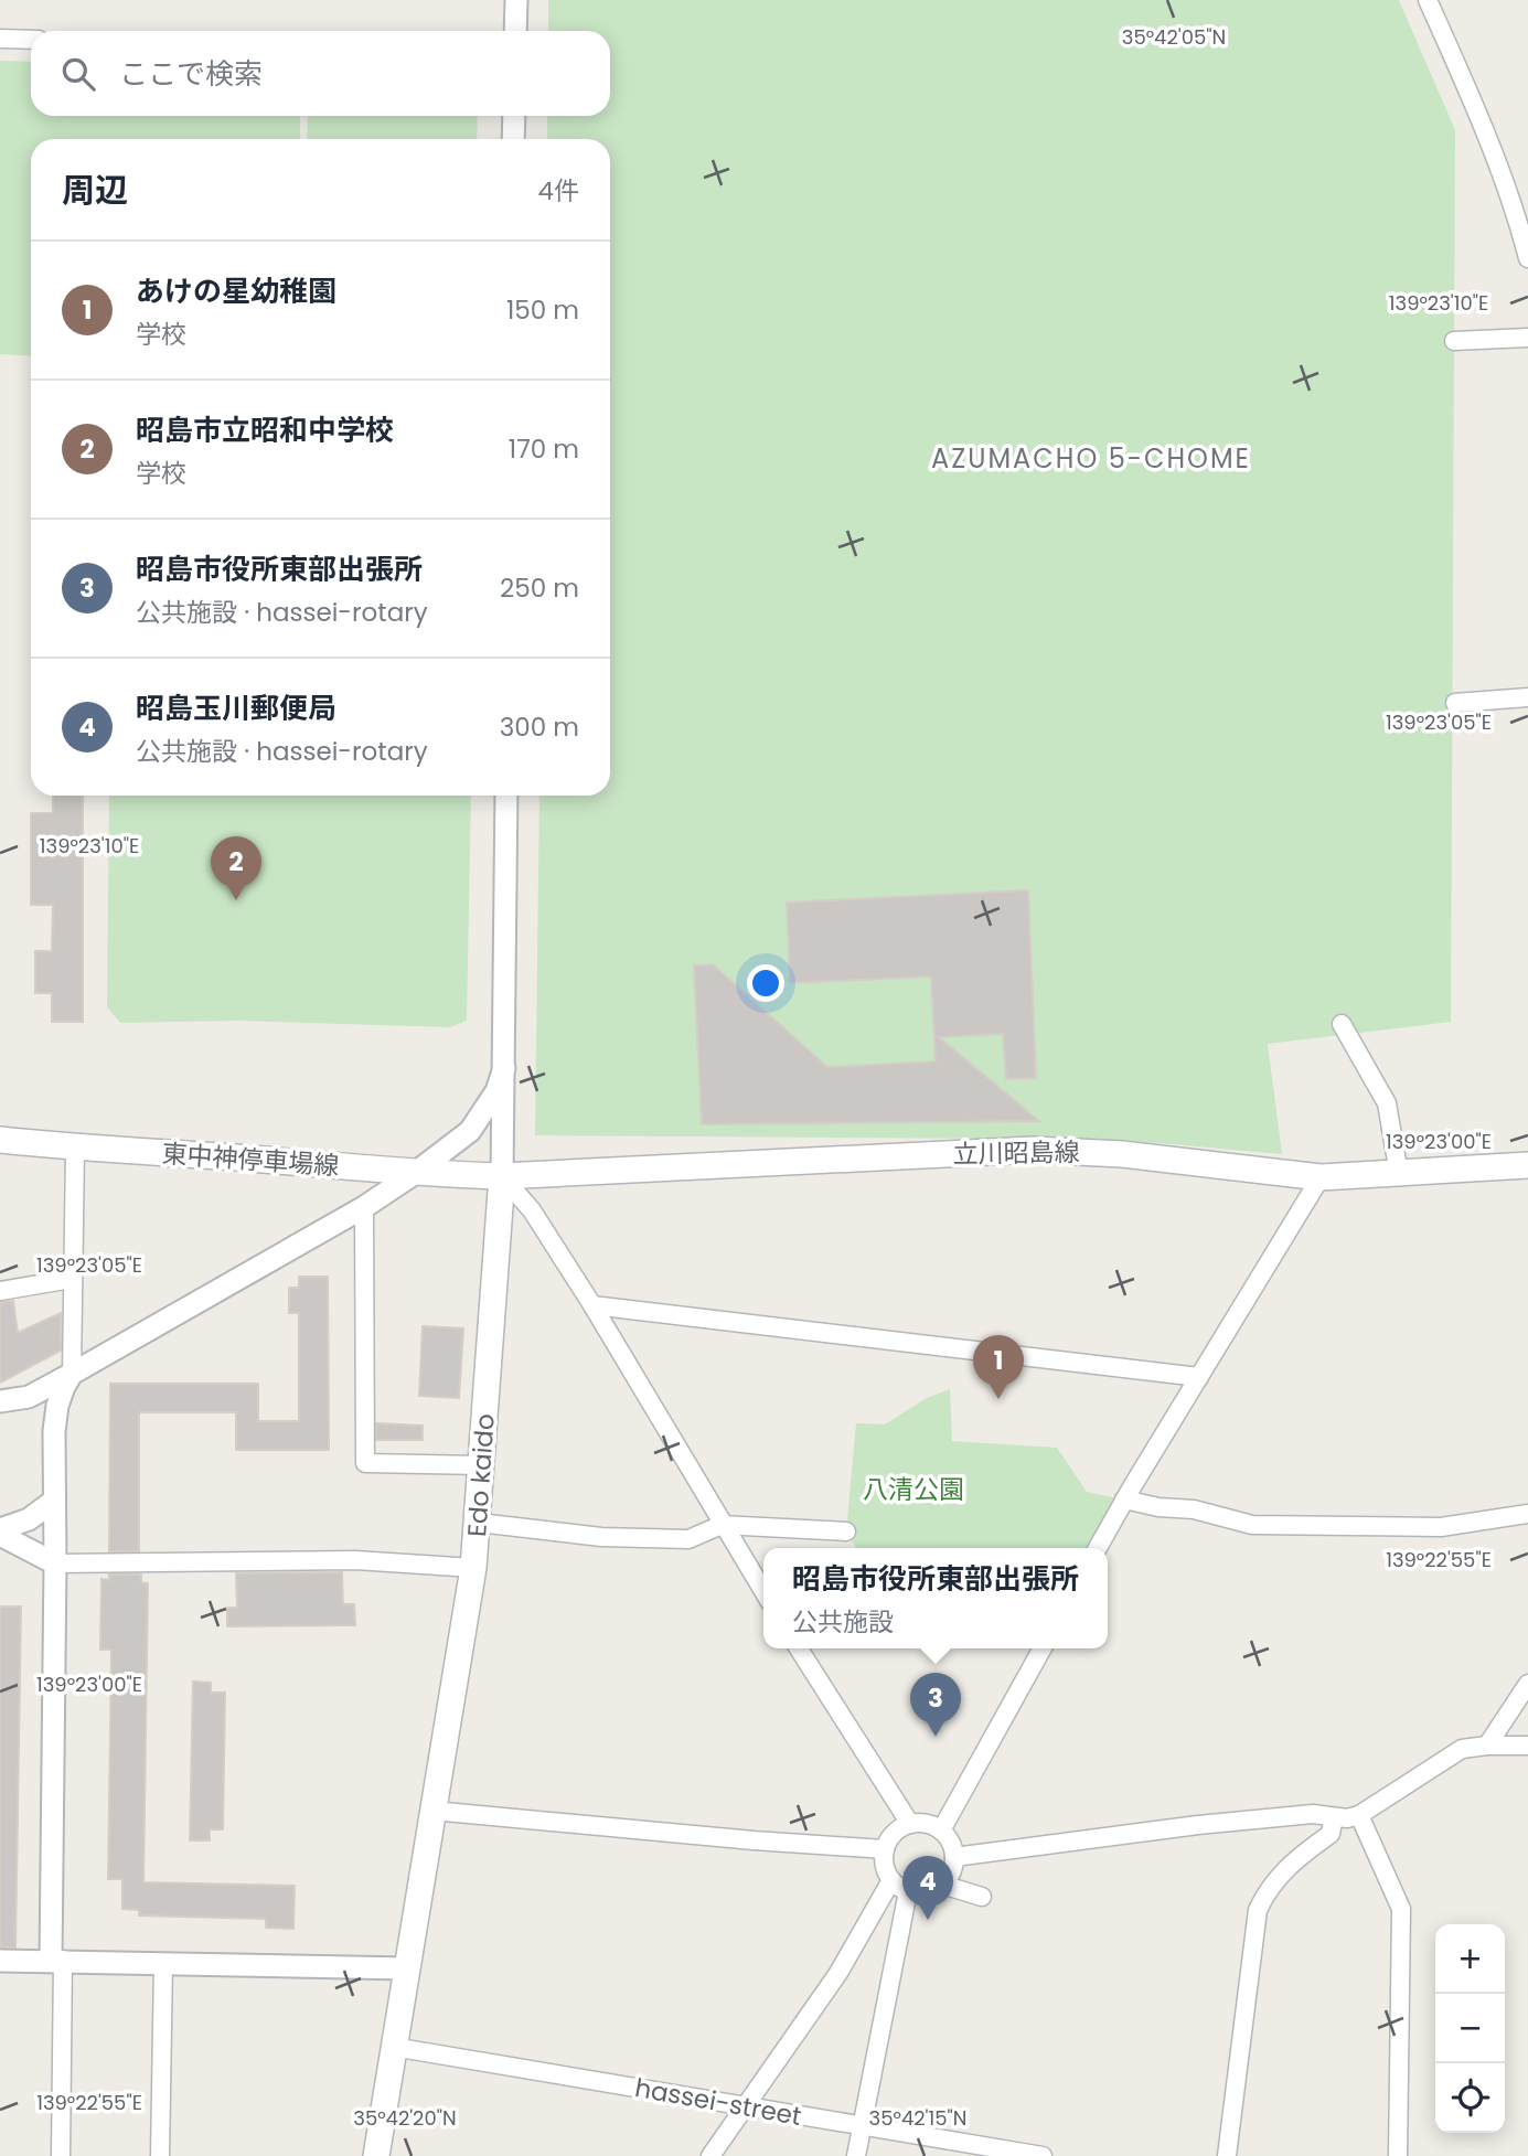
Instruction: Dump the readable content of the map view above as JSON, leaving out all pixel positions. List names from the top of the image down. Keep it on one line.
{"streets":{"main road":["立川昭島線","東中神停車場線","Edo kaido"],"street":["hassei-street"]},"crossings":[["立川昭島線","東中神停車場線"],["立川昭島線","Edo kaido"],["東中神停車場線","Edo kaido"],["Edo kaido","hassei-street"]],"districts":["AZUMACHO 5-CHOME"],"parks":["八清公園"],"page":{"search":"ここで検索","heading":["周辺","4件"],"list":[{"mark":"1","name":"あけの星幼稚園","note":"学校","value":"150 m"},{"mark":"2","name":"昭島市立昭和中学校","note":"学校","value":"170 m"},{"mark":"3","name":"昭島市役所東部出張所","note":"公共施設 · hassei-rotary","value":"250 m"},{"mark":"4","name":"昭島玉川郵便局","note":"公共施設 · hassei-rotary","value":"300 m"}],"pins":["2","1","3","4"],"popup":["昭島市役所東部出張所","公共施設"],"map_buttons":["+","−"]},"coordinates":["35°42'05\"N","139°23'10\"E","139°23'05\"E","139°23'00\"E","139°22'55\"E","35°42'20\"N","35°42'15\"N"]}
